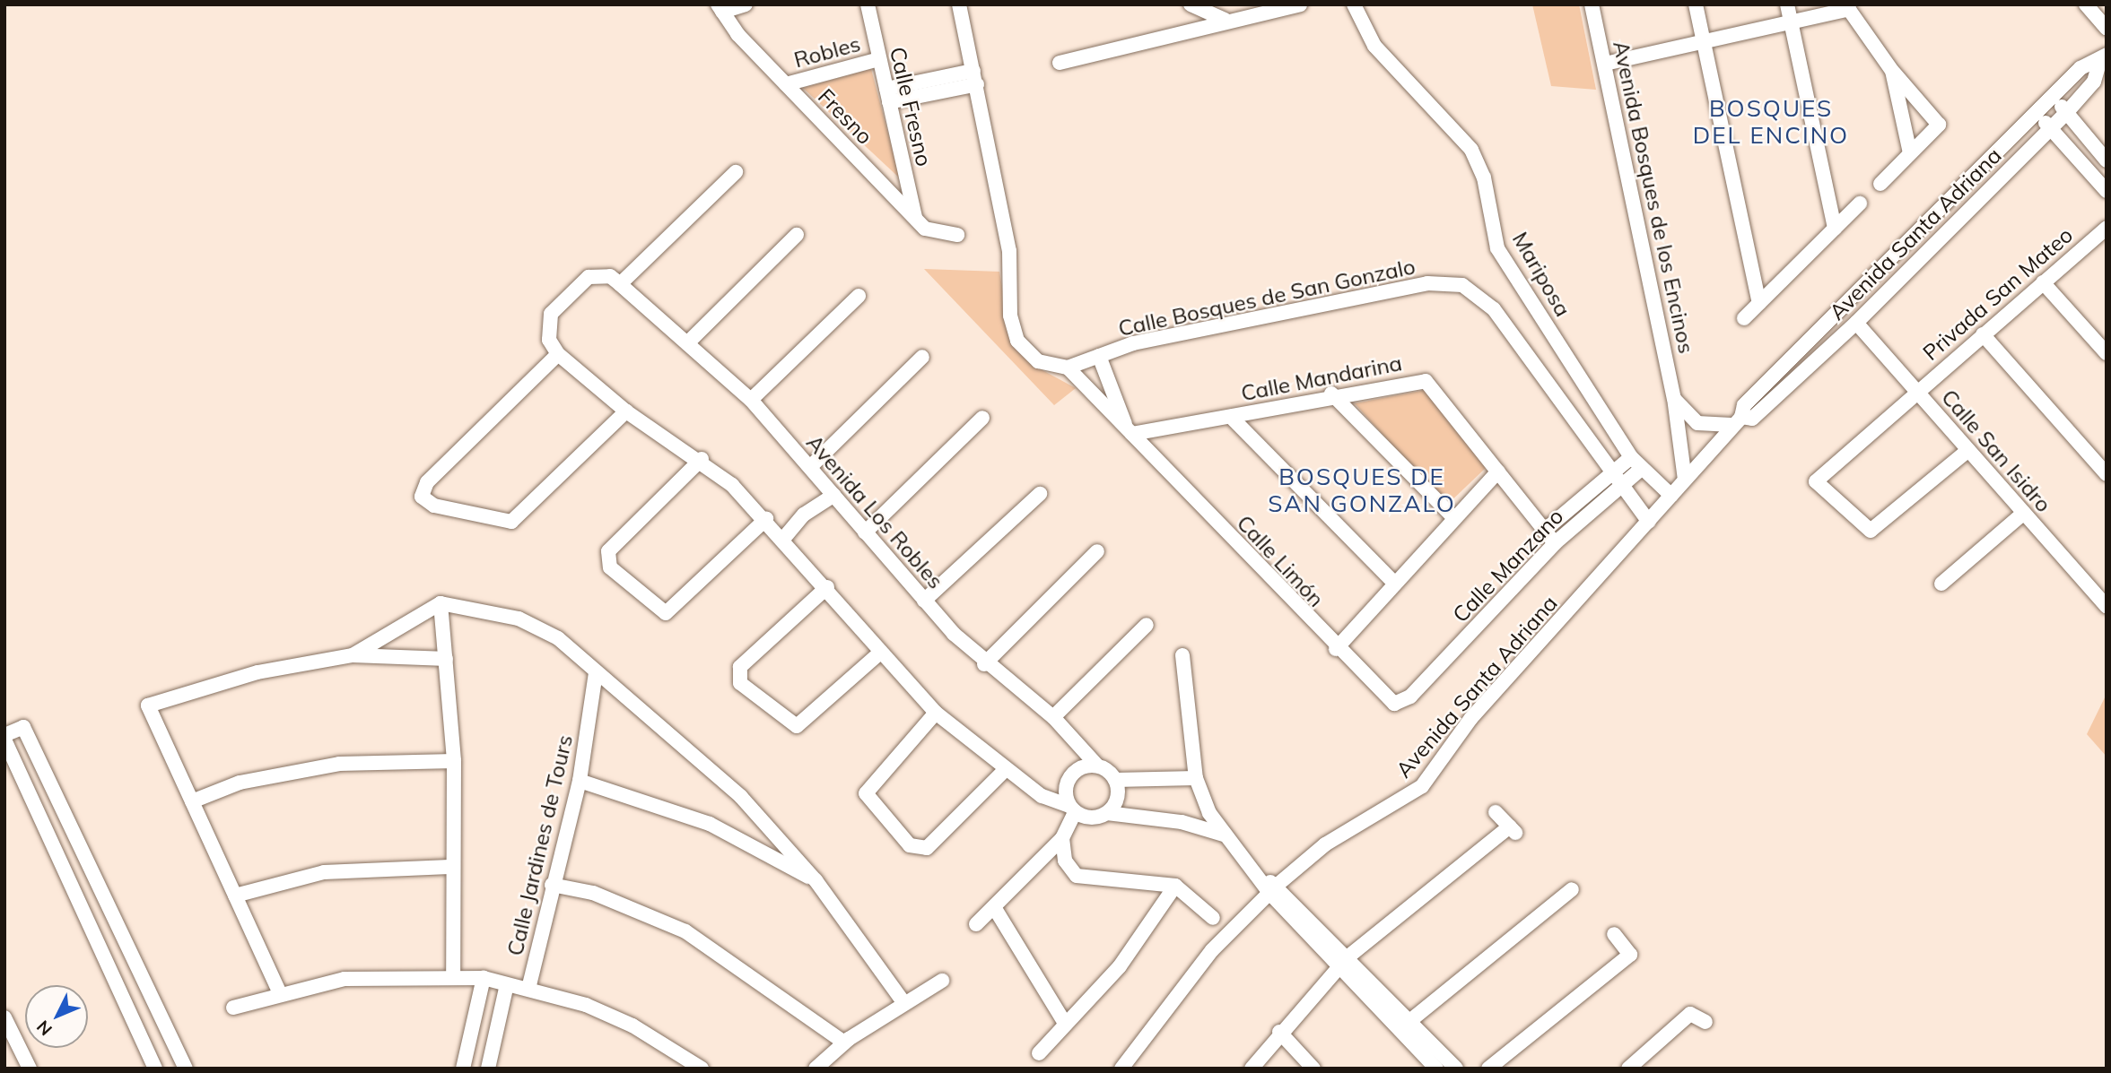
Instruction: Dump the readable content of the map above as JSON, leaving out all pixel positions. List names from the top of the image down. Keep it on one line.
{"streets":{"street":["Robles","Calle Fresno","Fresno","Avenida Bosques de los Encinos","Avenida Santa Adriana","Mariposa","Privada San Mateo","Calle Bosques de San Gonzalo","Calle Mandarina","Calle San Isidro","Avenida Los Robles","Calle Limón","Calle Manzano","Calle Jardines de Tours"]},"crossings":[["Robles","Calle Fresno"],["Robles","Fresno"],["Calle Fresno","Fresno"],["Avenida Bosques de los Encinos","Avenida Santa Adriana"],["Avenida Santa Adriana","Mariposa"],["Avenida Santa Adriana","Calle Bosques de San Gonzalo"],["Avenida Santa Adriana","Calle San Isidro"],["Mariposa","Calle Manzano"],["Privada San Mateo","Calle San Isidro"],["Calle Bosques de San Gonzalo","Calle Limón"],["Calle Bosques de San Gonzalo","Calle Manzano"],["Calle Mandarina","Calle Limón"],["Calle Mandarina","Calle Manzano"],["Calle Limón","Calle Manzano"]],"districts":["BOSQUES DEL ENCINO","BOSQUES DE SAN GONZALO"],"north":"bottom left"}
